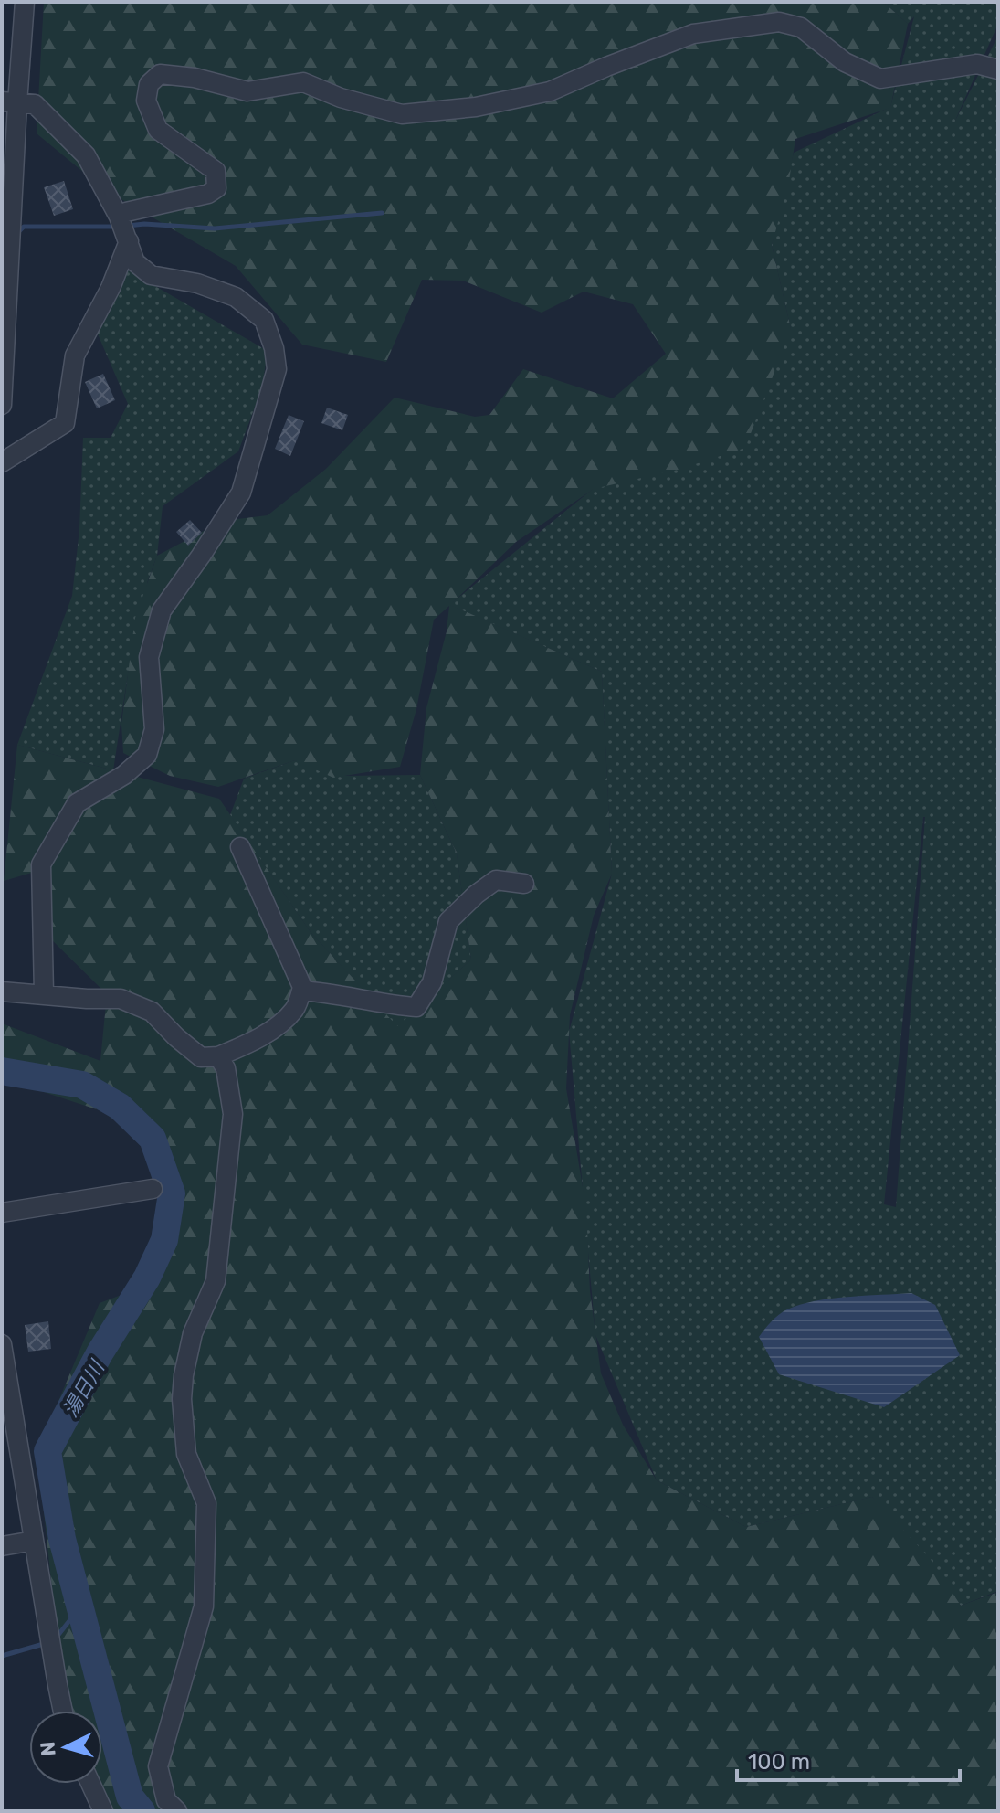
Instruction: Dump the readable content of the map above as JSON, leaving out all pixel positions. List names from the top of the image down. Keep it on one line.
{"water":["湯日川"],"scale_bar":"100 m","north":"left"}
